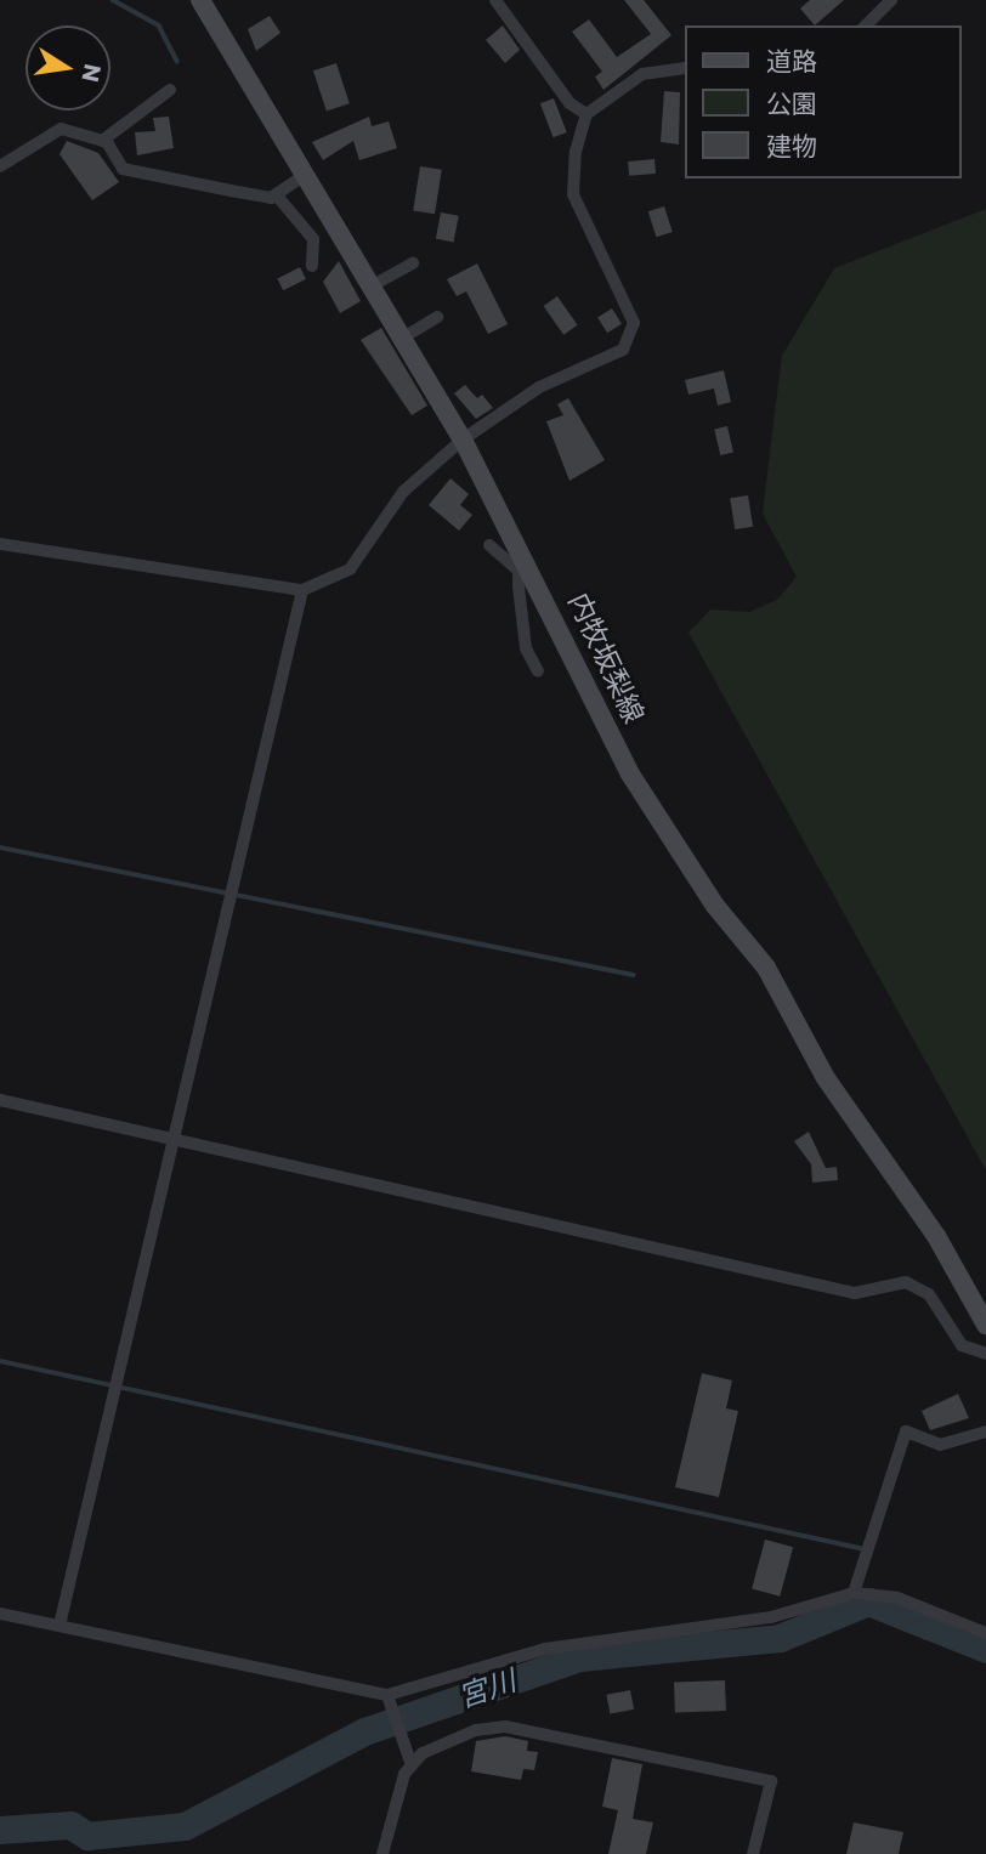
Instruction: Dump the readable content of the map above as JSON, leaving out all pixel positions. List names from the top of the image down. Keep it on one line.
{"streets":{"main road":["内牧坂梨線"]},"water":["宮川"],"legend":["道路","公園","建物"],"north":"right"}
